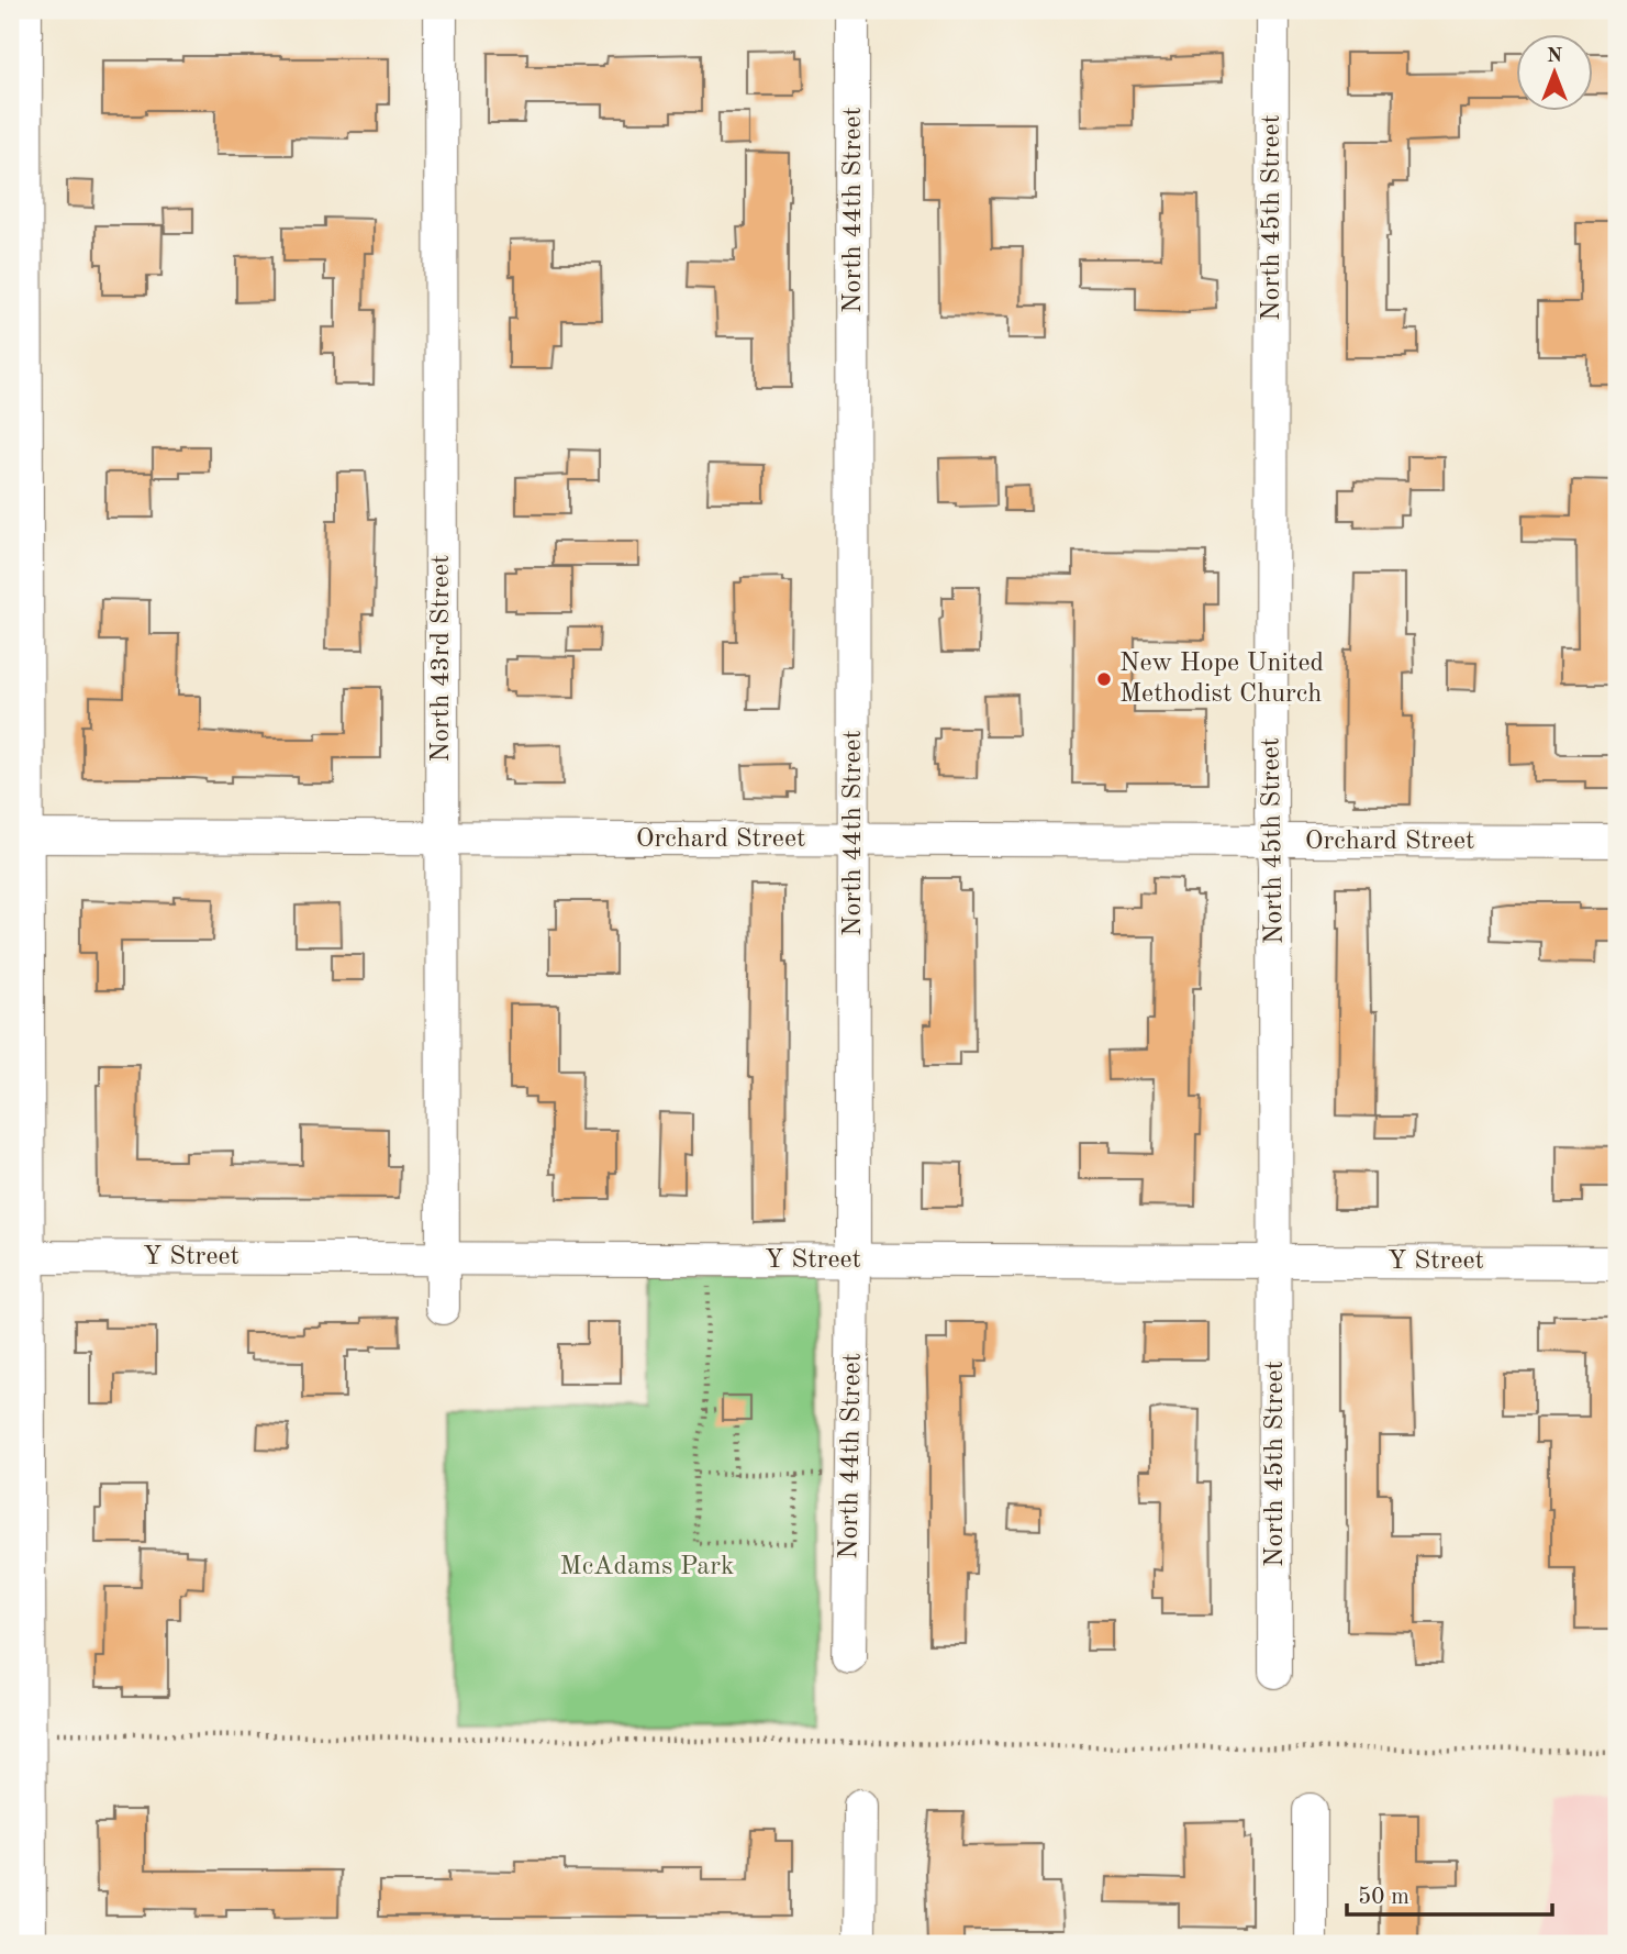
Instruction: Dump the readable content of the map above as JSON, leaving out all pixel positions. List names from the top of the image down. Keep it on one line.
{"streets":{"street":["North 44th Street","North 45th Street","North 43rd Street","Orchard Street","Y Street"]},"crossings":[["North 44th Street","Orchard Street"],["North 44th Street","Y Street"],["North 45th Street","Orchard Street"],["North 45th Street","Y Street"],["North 43rd Street","Orchard Street"],["North 43rd Street","Y Street"]],"parks":["McAdams Park"],"places":["New Hope United Methodist Church"],"scale_bar":"50 m","north":"top"}
